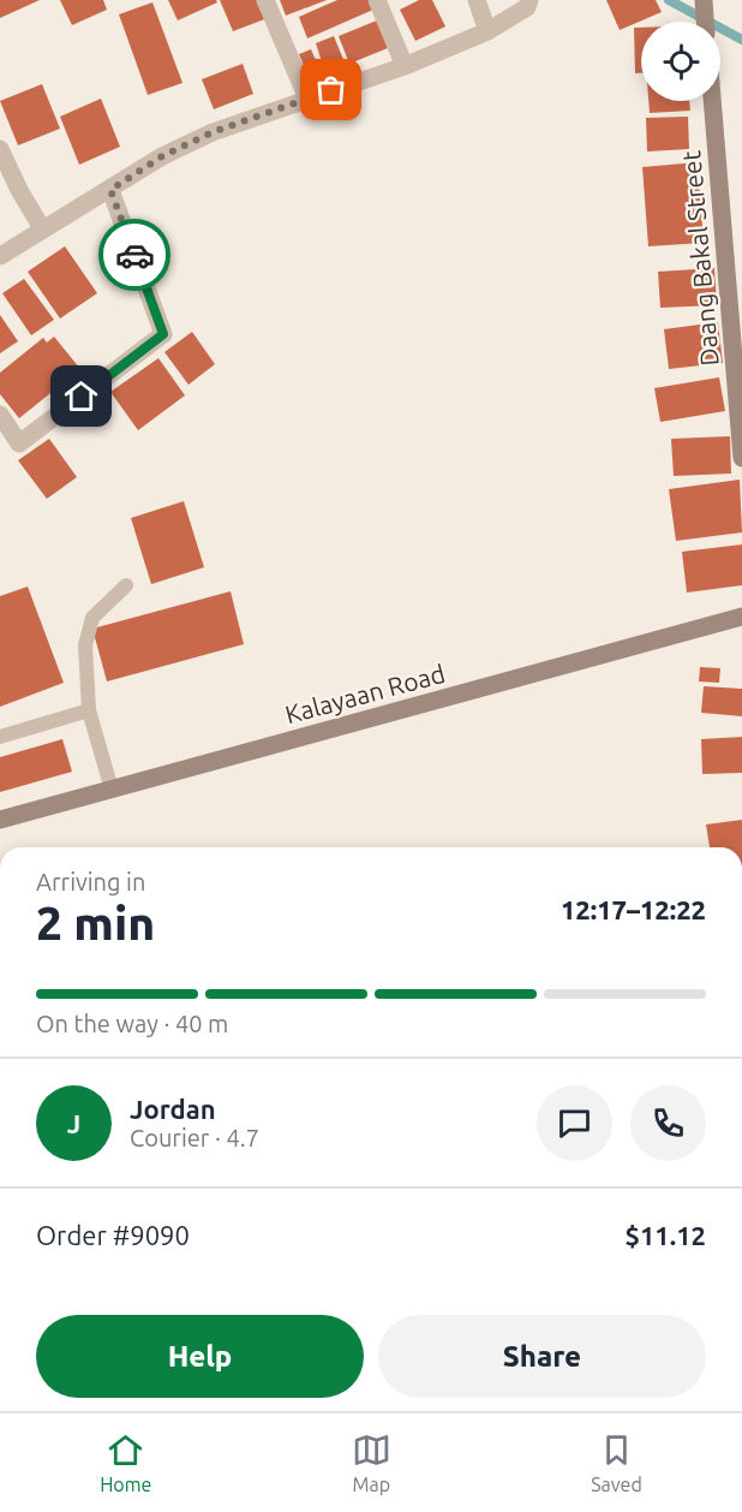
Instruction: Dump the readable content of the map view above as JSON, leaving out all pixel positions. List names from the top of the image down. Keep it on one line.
{"streets":{"street":["Daang Bakal Street","Kalayaan Road"]},"page":{"heading":["2 min","Arriving in","12:17–12:22"],"panel":["Jordan","Courier · 4.7","Order #9090","$11.12"],"bar":"On the way · 40 m","round":"J","buttons":["Help","Share"],"tabs":["Home","Map","Saved"]}}
